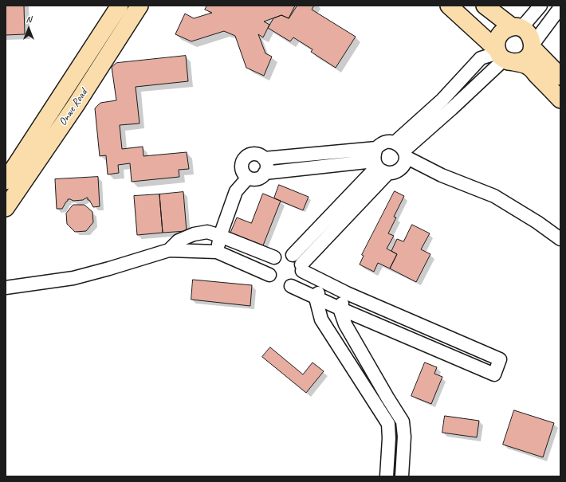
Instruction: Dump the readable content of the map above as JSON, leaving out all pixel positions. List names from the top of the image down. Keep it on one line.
{"streets":{"main road":["Onwe Road"]},"north":"top"}
